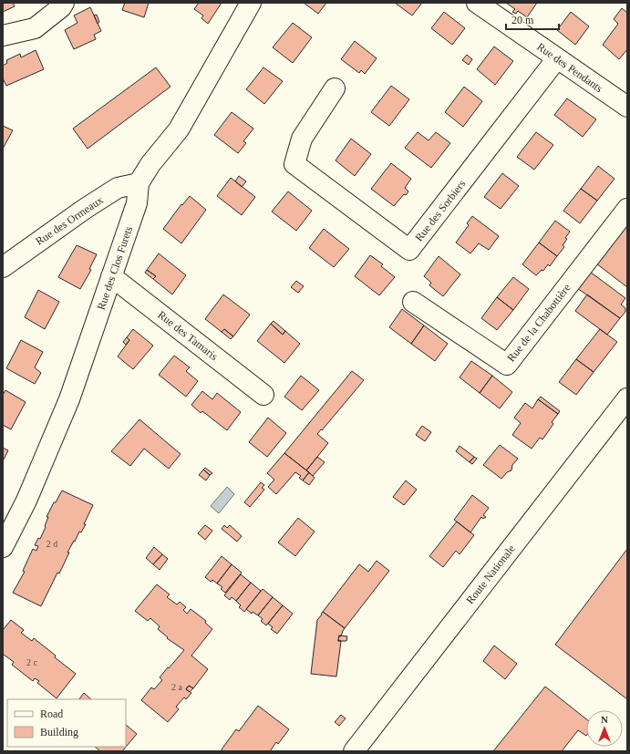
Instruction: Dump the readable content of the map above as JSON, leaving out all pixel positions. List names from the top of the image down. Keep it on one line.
{"streets":{"street":["Rue des Pendants","Rue des Sorbiers","Rue des Ormeaux","Rue des Clos Furets","Rue de la Chabottière","Rue des Tamaris","Route Nationale"]},"crossings":[["Rue des Pendants","Rue des Sorbiers"],["Rue des Ormeaux","Rue des Clos Furets"],["Rue des Clos Furets","Rue des Tamaris"]],"house_numbers":["2 d","2 c","2 a"],"legend":["Road","Building"],"scale_bar":"20 m","north":"top"}
